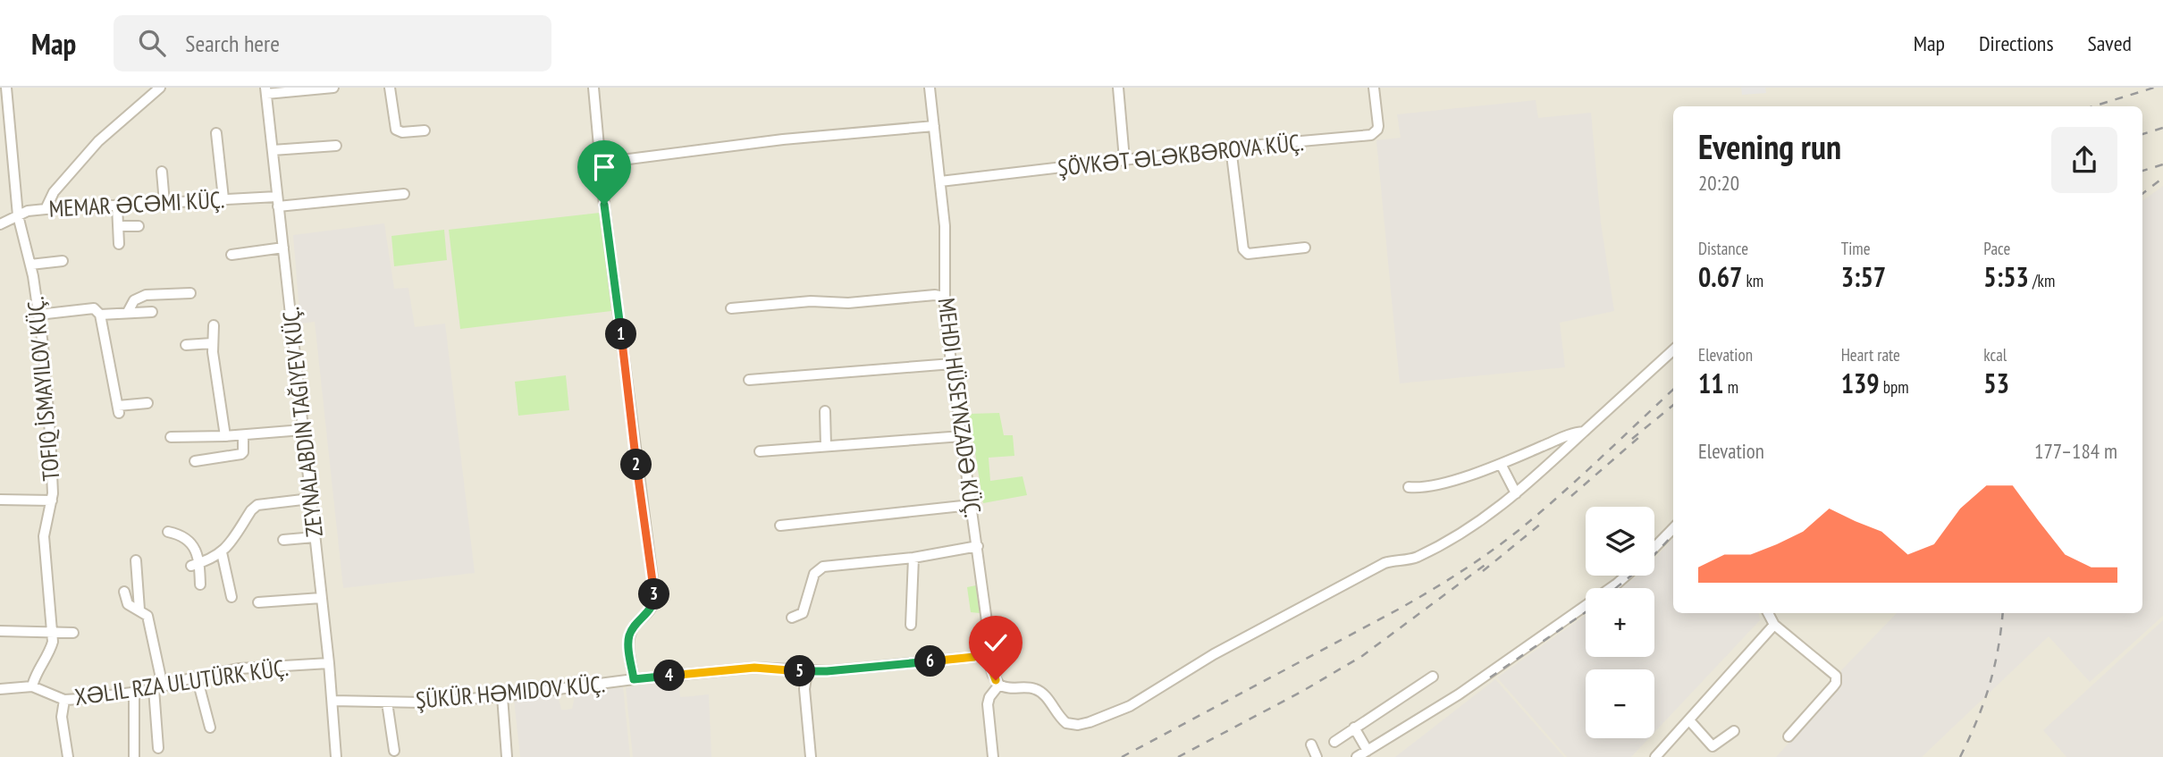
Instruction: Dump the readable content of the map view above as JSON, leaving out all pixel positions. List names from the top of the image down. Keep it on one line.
{"streets":{"street":["ŞÖVKƏT ƏLƏKBƏROVA KÜÇ.","MEMAR ƏCƏMI KÜÇ.","MEHDI HÜSEYNZADƏ KÜÇ.","XƏLIL RZA ULUTÜRK KÜÇ.","ŞÜKÜR HƏMIDOV KÜÇ."]},"crossings":[["ŞÖVKƏT ƏLƏKBƏROVA KÜÇ.","MEHDI HÜSEYNZADƏ KÜÇ."],["MEHDI HÜSEYNZADƏ KÜÇ.","ŞÜKÜR HƏMIDOV KÜÇ."]],"page":{"header":"Map","search":"Search here","nav":["Map","Directions","Saved"],"heading":["Evening run","20:20"],"stats":[["Distance","0.67 km"],["Time","3:57"],["Pace","5:53 /km"],["Elevation","11 m"],["Heart rate","139 bpm"],["kcal","53"]],"pins":["1","2","3","6","5","4"],"chart":["Elevation","177–184 m"],"map_buttons":["+","−"]}}
